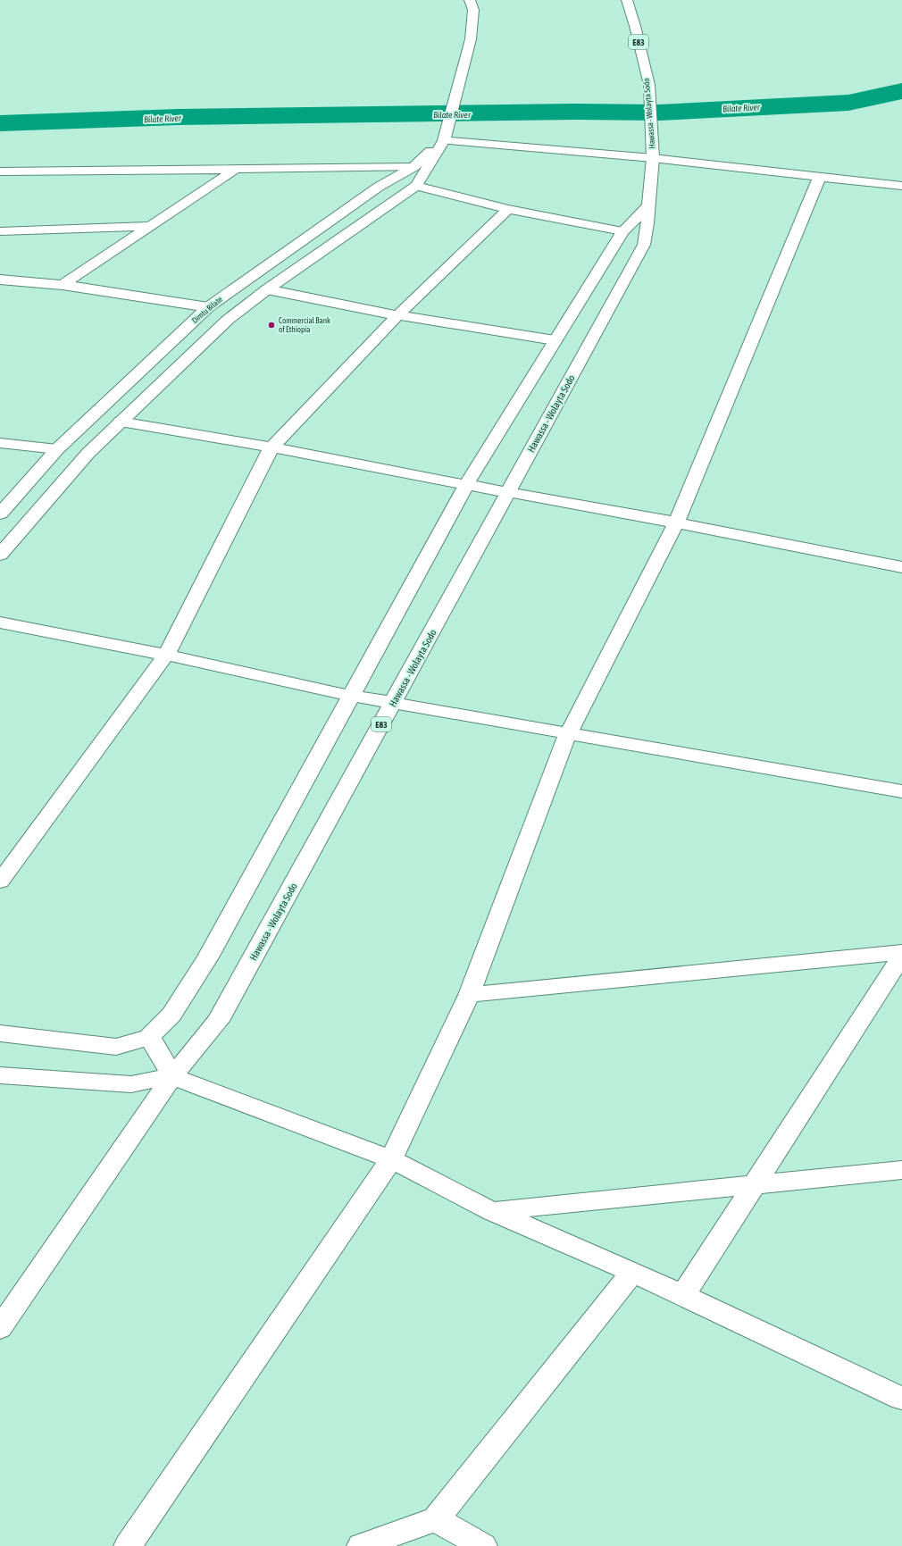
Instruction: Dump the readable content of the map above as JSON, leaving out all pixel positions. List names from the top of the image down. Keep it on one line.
{"streets":{"street":["E83","Hawassa - Wolayta Sodo","Dimtu Bilate"]},"water":["Bilate River"],"places":["Commercial Bank of Ethiopia"]}
